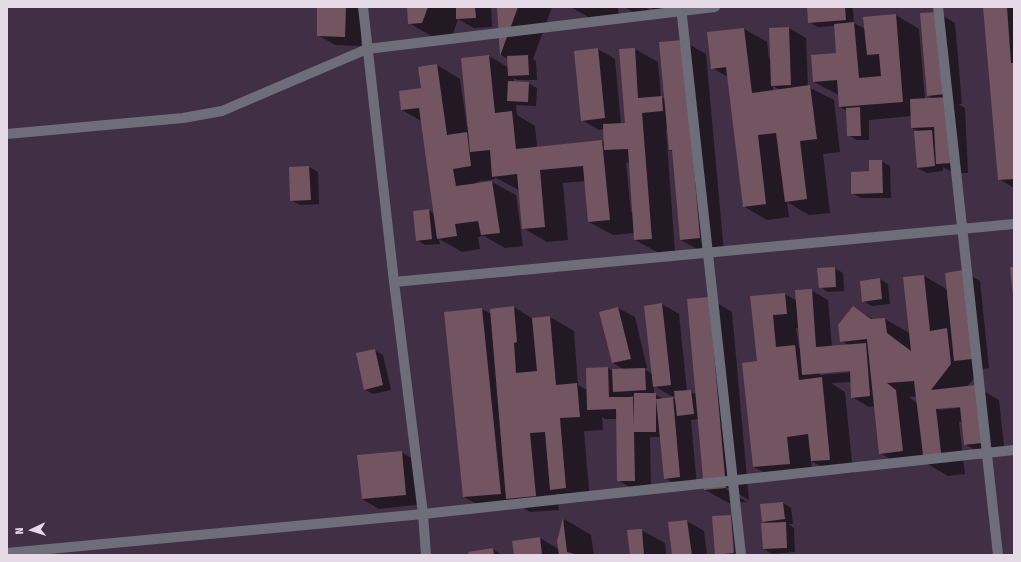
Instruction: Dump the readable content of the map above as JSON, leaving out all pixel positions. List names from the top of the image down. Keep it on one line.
{"north":"left"}
